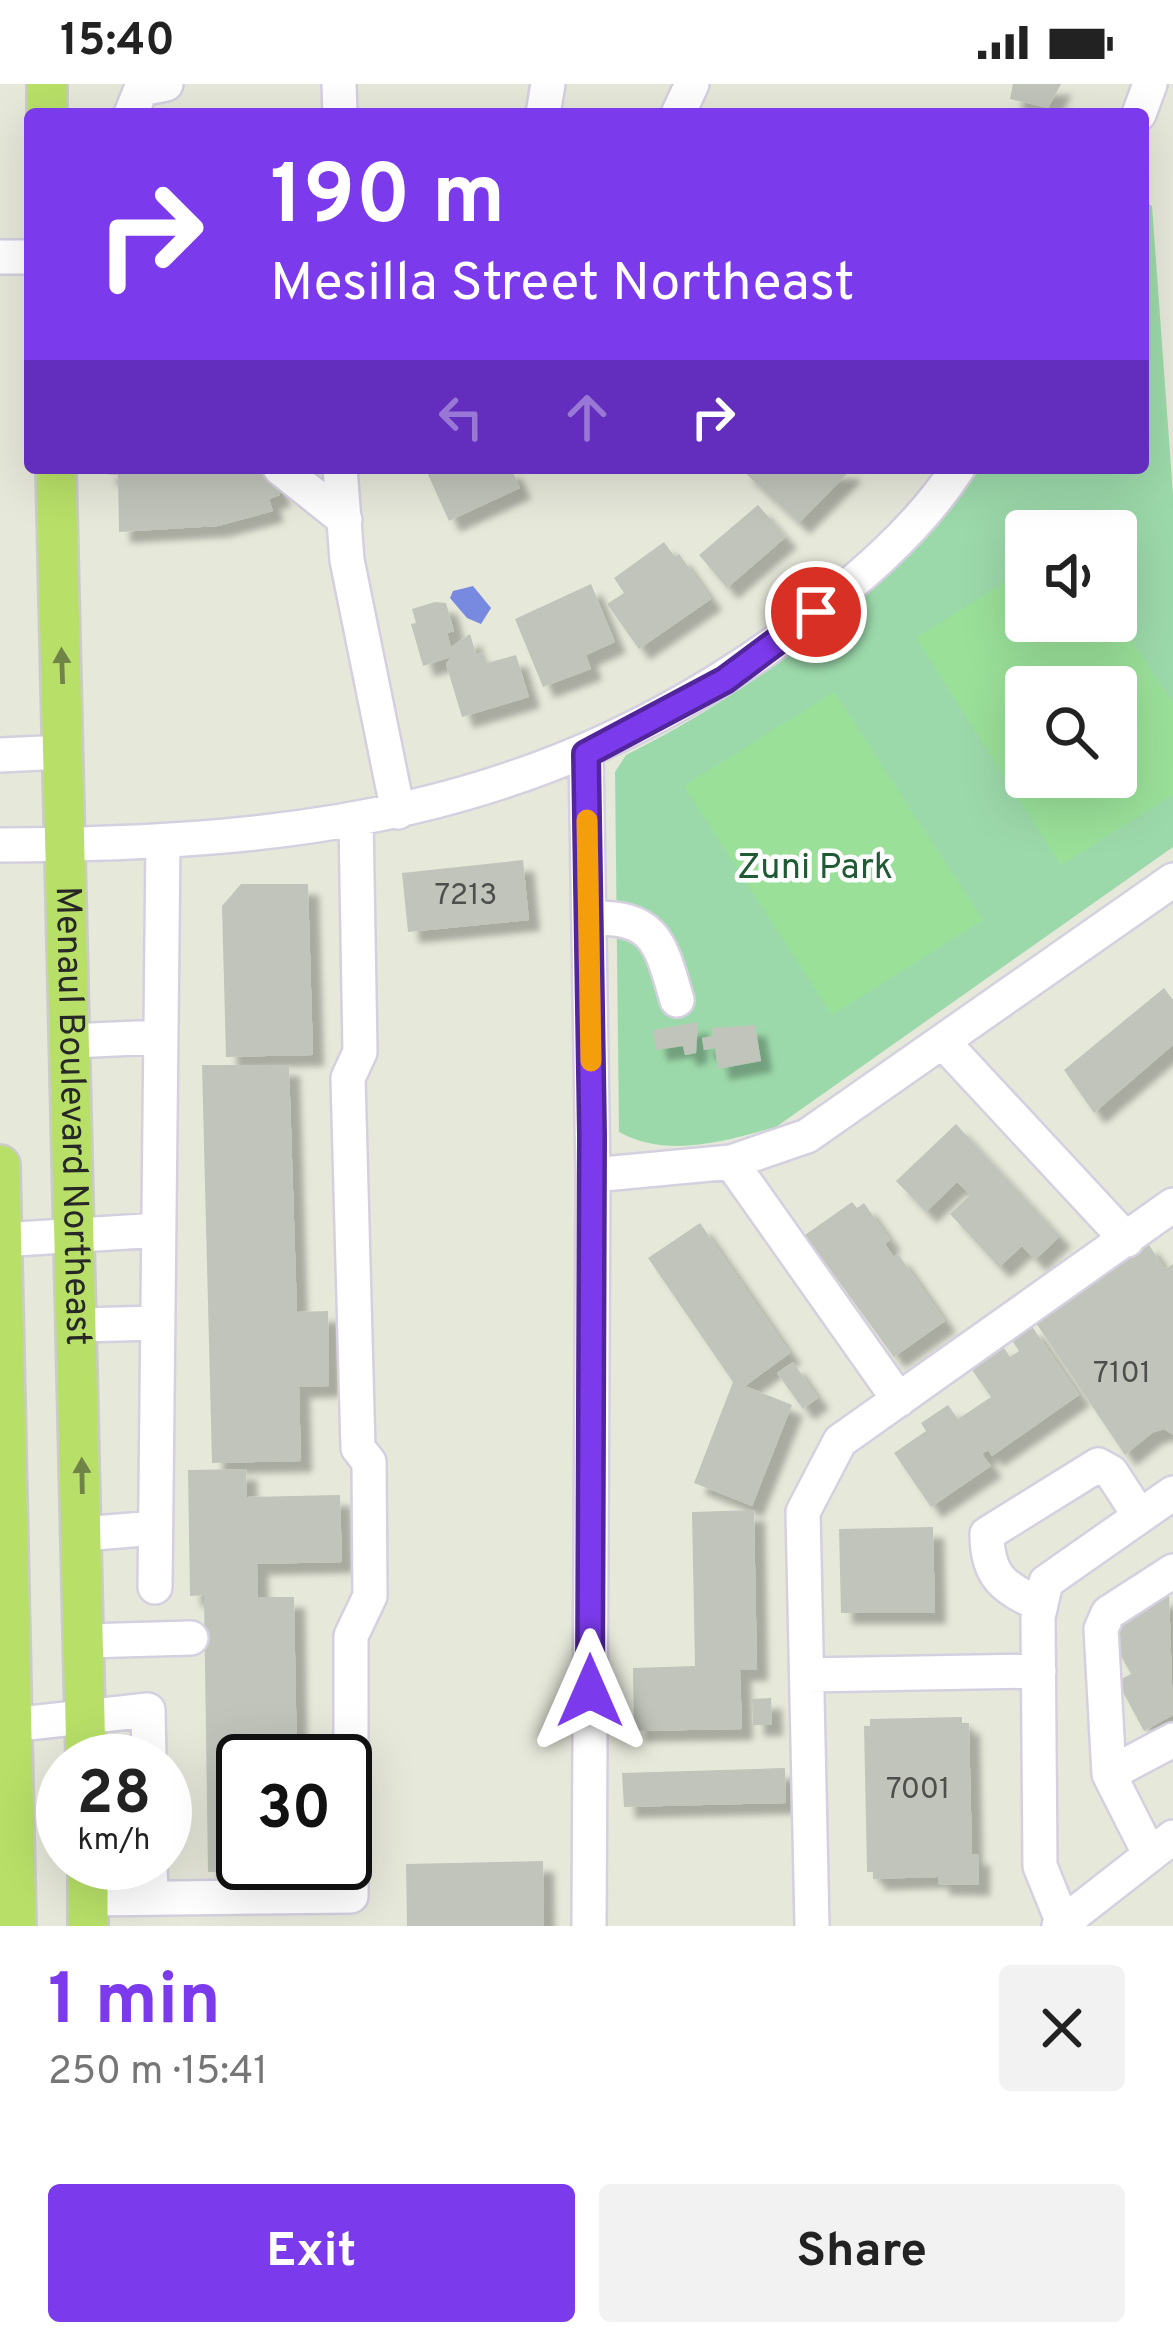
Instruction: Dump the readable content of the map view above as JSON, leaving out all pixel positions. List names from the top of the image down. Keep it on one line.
{"streets":{"main road":["Menaul Boulevard Northeast"]},"parks":["Zuni Park"],"house_numbers":["7213","7101","7001"],"page":{"status":"15:40","turn":["190 m","Mesilla Street Northeast"],"speed":"28 km/h","limit":"30","heading":["1 min","250 m · 15:41"],"buttons":["Exit","Share"]}}
